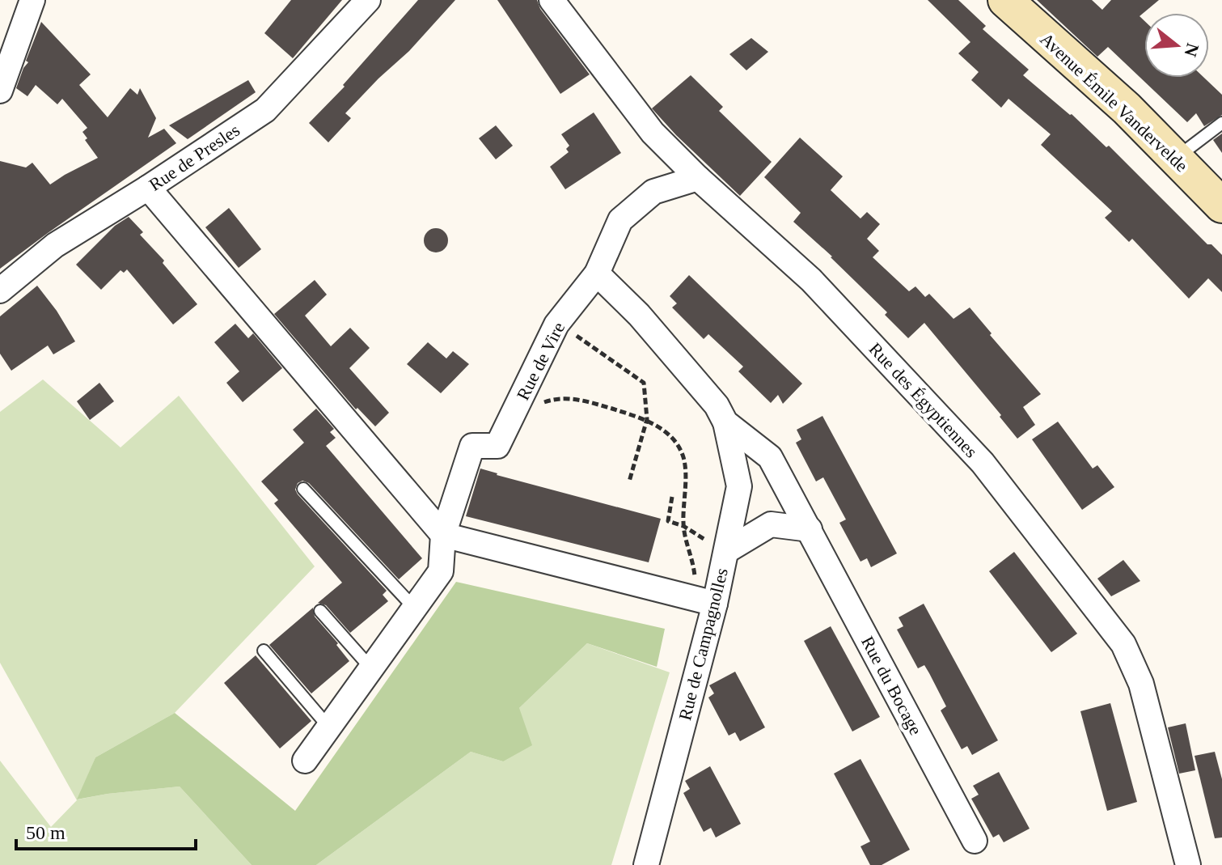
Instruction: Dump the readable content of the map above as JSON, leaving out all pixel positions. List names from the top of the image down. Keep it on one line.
{"streets":{"main road":["Avenue Émile Vandervelde"],"street":["Rue de Presles","Rue de Vire","Rue des Égyptiennes","Rue de Campagnolles","Rue du Bocage"]},"crossings":[["Rue de Vire","Rue des Égyptiennes"],["Rue de Vire","Rue du Bocage"],["Rue de Campagnolles","Rue du Bocage"]],"scale_bar":"50 m","north":"right"}
